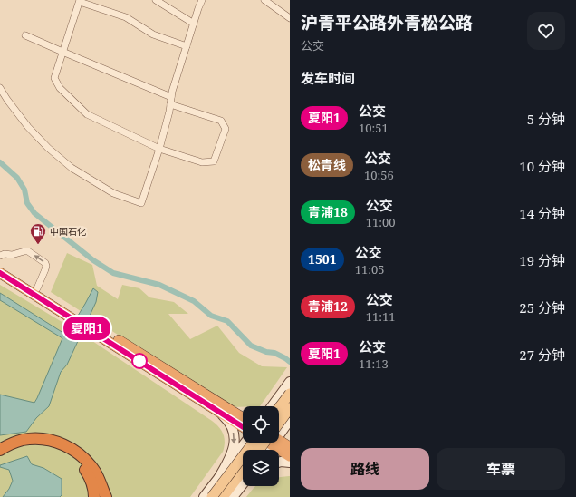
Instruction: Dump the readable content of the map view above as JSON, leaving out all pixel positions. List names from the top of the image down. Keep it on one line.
{"places":{"fuel station":["中国石化"]},"lines":["bus line 夏阳1"],"page":{"on_map":"夏阳1","heading":[["沪青平公路外青松公路","公交"],"发车时间"],"list":[{"mark":"夏阳1","name":"公交","note":"10:51","value":"5 分钟"},{"mark":"松青线","name":"公交","note":"10:56","value":"10 分钟"},{"mark":"青浦18","name":"公交","note":"11:00","value":"14 分钟"},{"mark":"1501","name":"公交","note":"11:05","value":"19 分钟"},{"mark":"青浦12","name":"公交","note":"11:11","value":"25 分钟"},{"mark":"夏阳1","name":"公交","note":"11:13","value":"27 分钟"}],"buttons":["路线","车票"]}}
